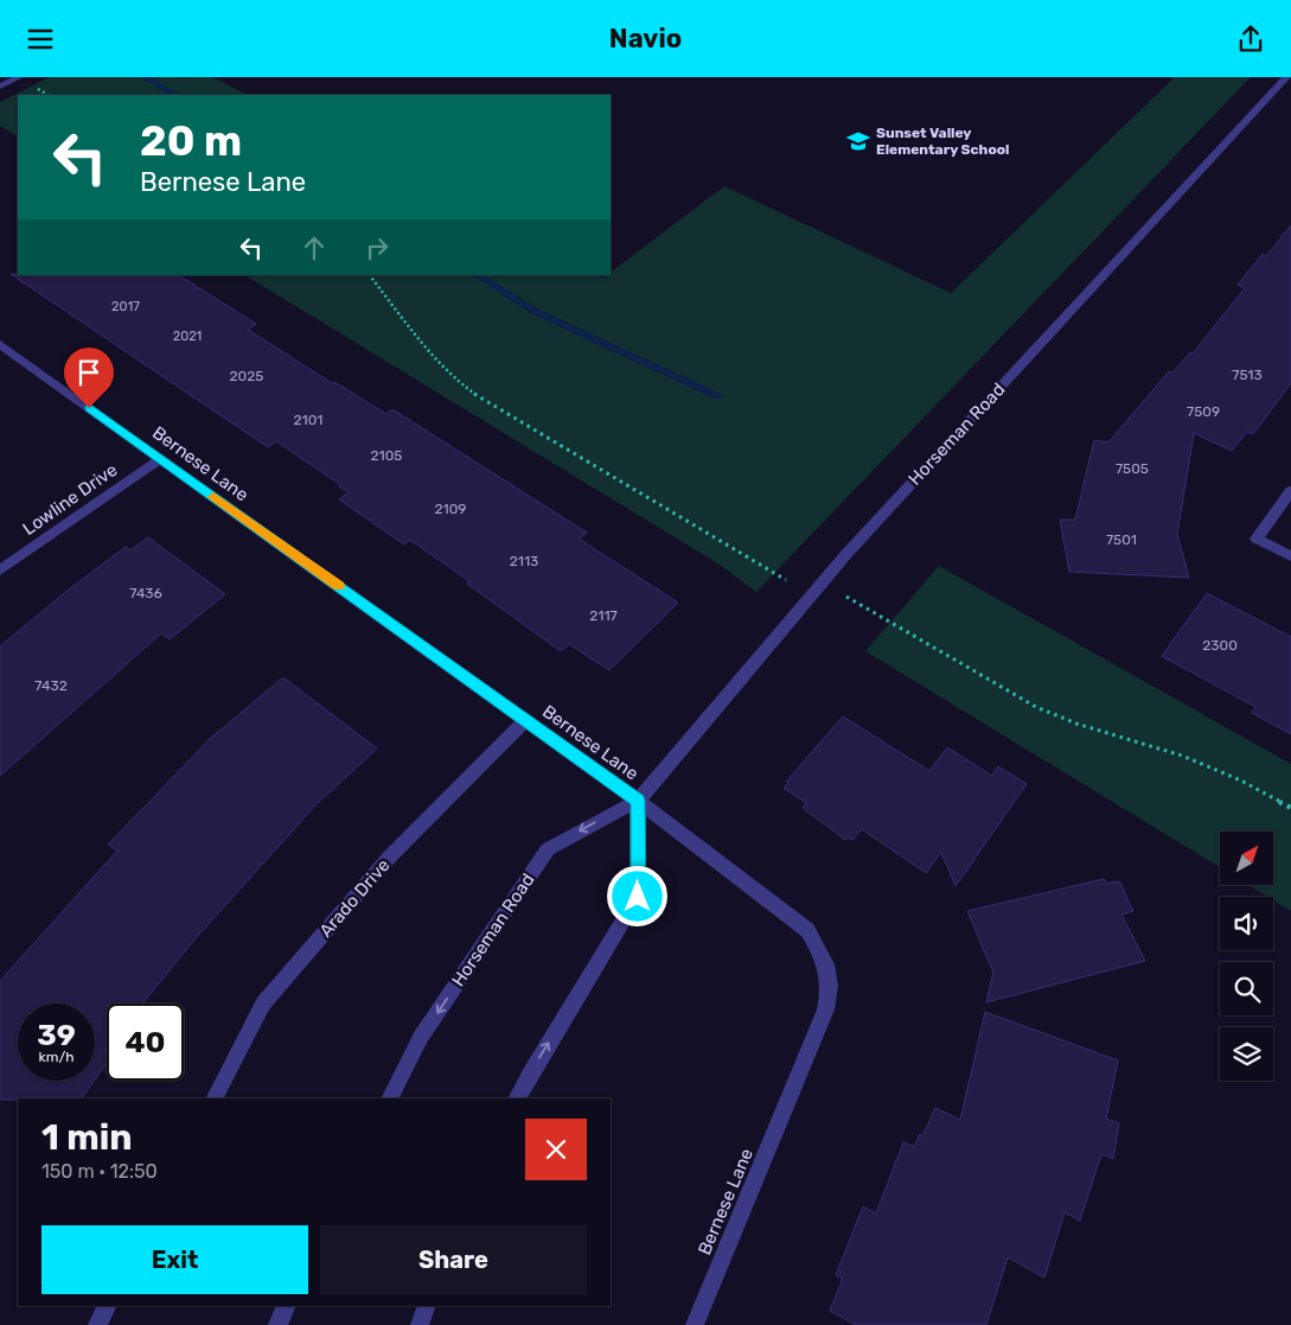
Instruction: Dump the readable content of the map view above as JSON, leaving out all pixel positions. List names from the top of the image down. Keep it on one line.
{"streets":{"street":["Horseman Road","Bernese Lane","Lowline Drive","Arado Drive"]},"crossings":[["Horseman Road","Bernese Lane"],["Bernese Lane","Lowline Drive"],["Bernese Lane","Arado Drive"]],"places":{"school or university":["Sunset Valley Elementary School"]},"house_numbers":["2017","2021","7513","2025","7509","2101","2105","7505","2109","7501","2113","7436","2117","2300","7432"],"north":"top right","page":{"header":"Navio","turn":["20 m","Bernese Lane"],"speed":"39 km/h","limit":"40","heading":["1 min","150 m · 12:50"],"buttons":["Exit","Share"]}}
